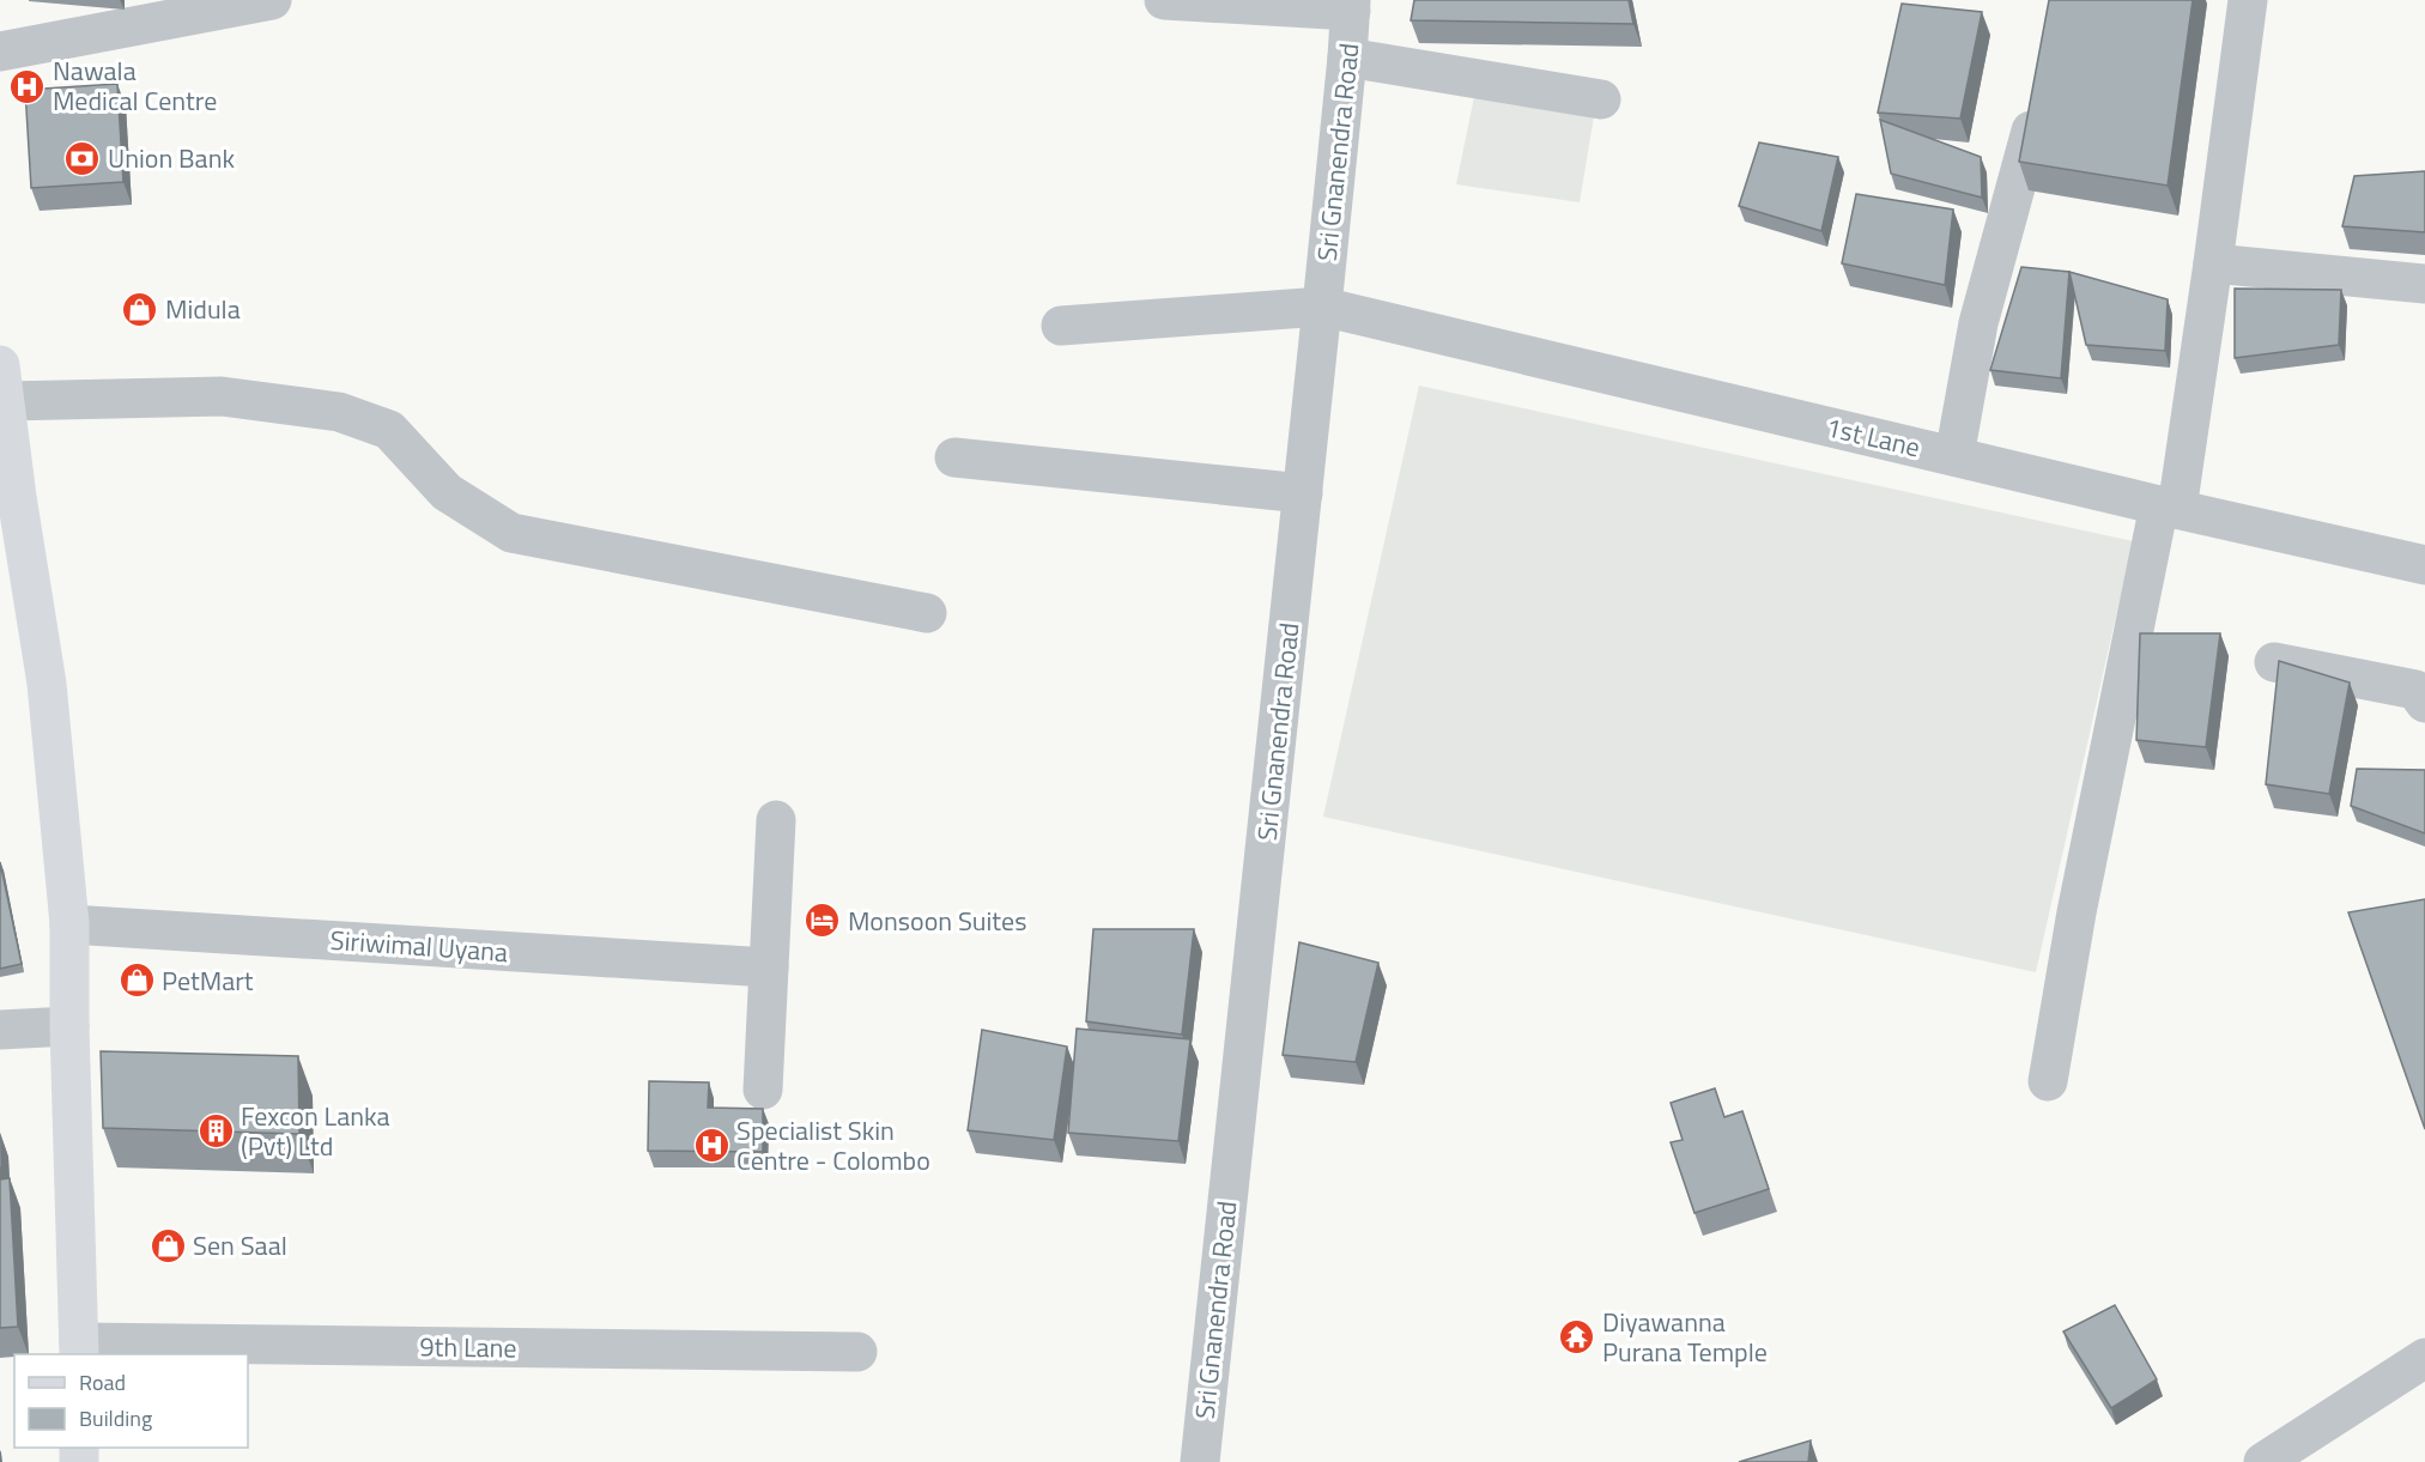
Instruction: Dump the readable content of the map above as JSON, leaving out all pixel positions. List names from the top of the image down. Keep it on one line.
{"streets":{"street":["Sri Gnanendra Road","1st Lane","Siriwimal Uyana","9th Lane"]},"crossings":[["Sri Gnanendra Road","1st Lane"]],"places":{"hospital":["Nawala Medical Centre","Specialist Skin Centre - Colombo"],"bank":["Union Bank"],"shop":["Midula","PetMart","Sen Saal"],"hotel":["Monsoon Suites"],"building":["Fexcon Lanka (Pvt) Ltd"],"temple":["Diyawanna Purana Temple"]},"legend":["Road","Building"]}
